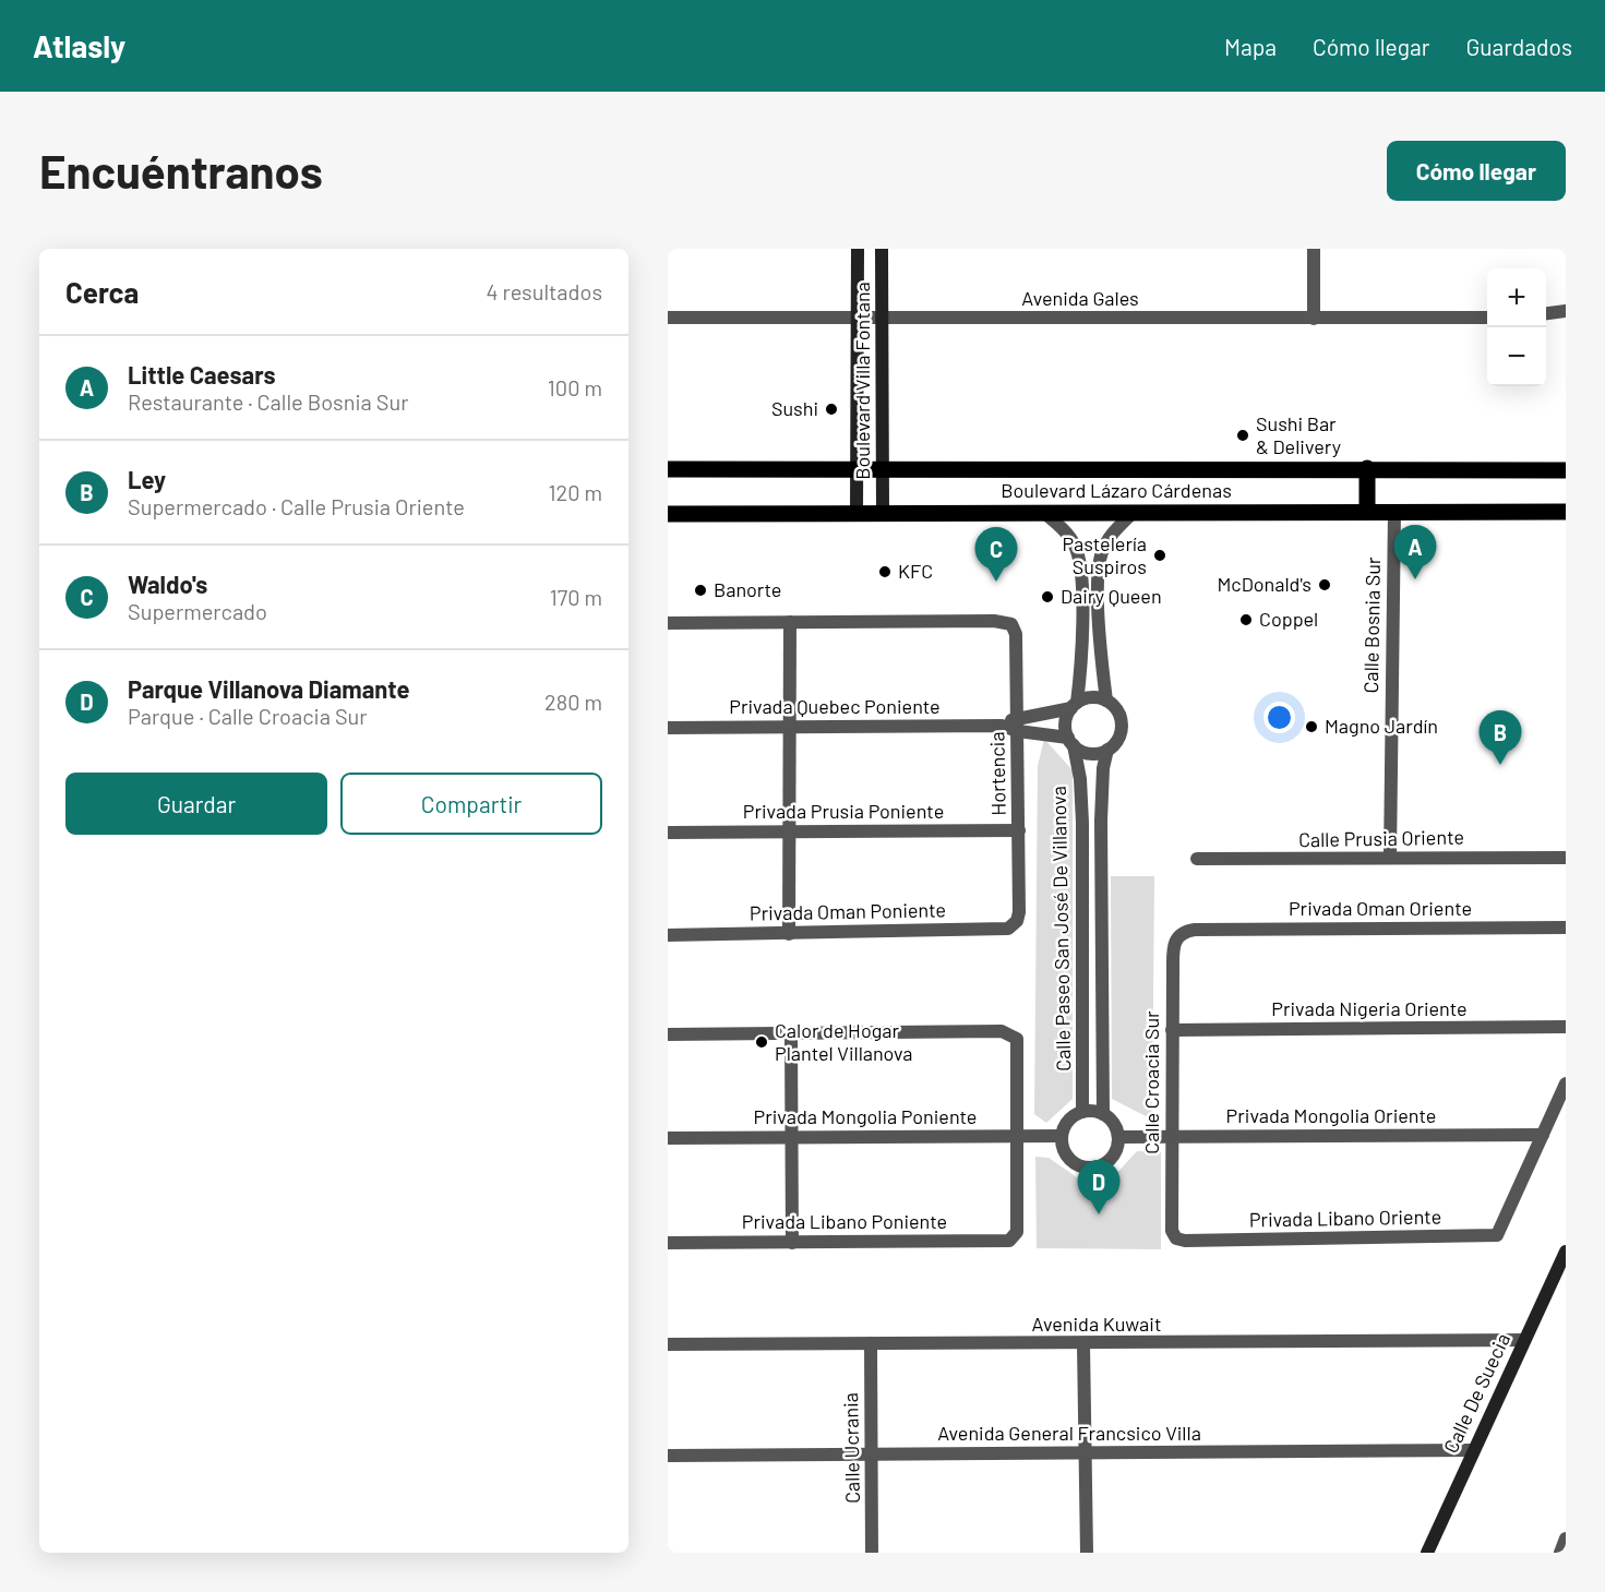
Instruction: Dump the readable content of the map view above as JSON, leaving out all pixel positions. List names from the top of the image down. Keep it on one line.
{"streets":{"main road":["Boulevard Lázaro Cárdenas"],"street":["Avenida Gales","Boulevard Villa Fontana","Calle Bosnia Sur","Privada Quebec Poniente","Hortencia","Privada Prusia Poniente","Calle Prusia Oriente","Privada Oman Oriente","Privada Oman Poniente","Calle Paseo San José De Villanova","Privada Nigeria Oriente","Calle Croacia Sur","Privada Mongolia Oriente","Privada Mongolia Poniente","Privada Libano Oriente","Privada Libano Poniente","Avenida Kuwait","Calle De Suecia","Avenida General Francsico Villa","Calle Ucrania"]},"crossings":[["Avenida Gales","Boulevard Villa Fontana"],["Boulevard Villa Fontana","Boulevard Lázaro Cárdenas"],["Boulevard Lázaro Cárdenas","Calle Bosnia Sur"],["Calle Bosnia Sur","Calle Prusia Oriente"],["Privada Quebec Poniente","Hortencia"],["Privada Quebec Poniente","Calle Paseo San José De Villanova"],["Hortencia","Privada Prusia Poniente"],["Hortencia","Privada Oman Poniente"],["Privada Oman Oriente","Calle Croacia Sur"],["Calle Paseo San José De Villanova","Privada Mongolia Oriente"],["Calle Paseo San José De Villanova","Privada Mongolia Poniente"],["Privada Nigeria Oriente","Calle Croacia Sur"],["Calle Croacia Sur","Privada Mongolia Oriente"],["Calle Croacia Sur","Privada Libano Oriente"],["Privada Mongolia Oriente","Privada Mongolia Poniente"],["Privada Mongolia Oriente","Privada Libano Oriente"],["Privada Mongolia Poniente","Privada Libano Poniente"],["Avenida Kuwait","Calle De Suecia"],["Avenida Kuwait","Calle Ucrania"],["Calle De Suecia","Avenida General Francsico Villa"],["Avenida General Francsico Villa","Calle Ucrania"]],"places":["Sushi","Sushi Bar & Delivery","Pastelería Suspiros","KFC","McDonald's","Banorte","Dairy Queen","Coppel","Magno Jardín","Calor de Hogar Plantel Villanova"],"page":{"header":"Atlasly","nav":["Mapa","Cómo llegar","Guardados"],"buttons":["Cómo llegar",["Guardar","Compartir"]],"title":"Encuéntranos","heading":["Cerca","4 resultados"],"map_buttons":["+","−"],"list":[{"mark":"A","name":"Little Caesars","note":"Restaurante · Calle Bosnia Sur","value":"100 m"},{"mark":"B","name":"Ley","note":"Supermercado · Calle Prusia Oriente","value":"120 m"},{"mark":"C","name":"Waldo's","note":"Supermercado","value":"170 m"},{"mark":"D","name":"Parque Villanova Diamante","note":"Parque · Calle Croacia Sur","value":"280 m"}],"pins":["A","C","B","D"]}}
